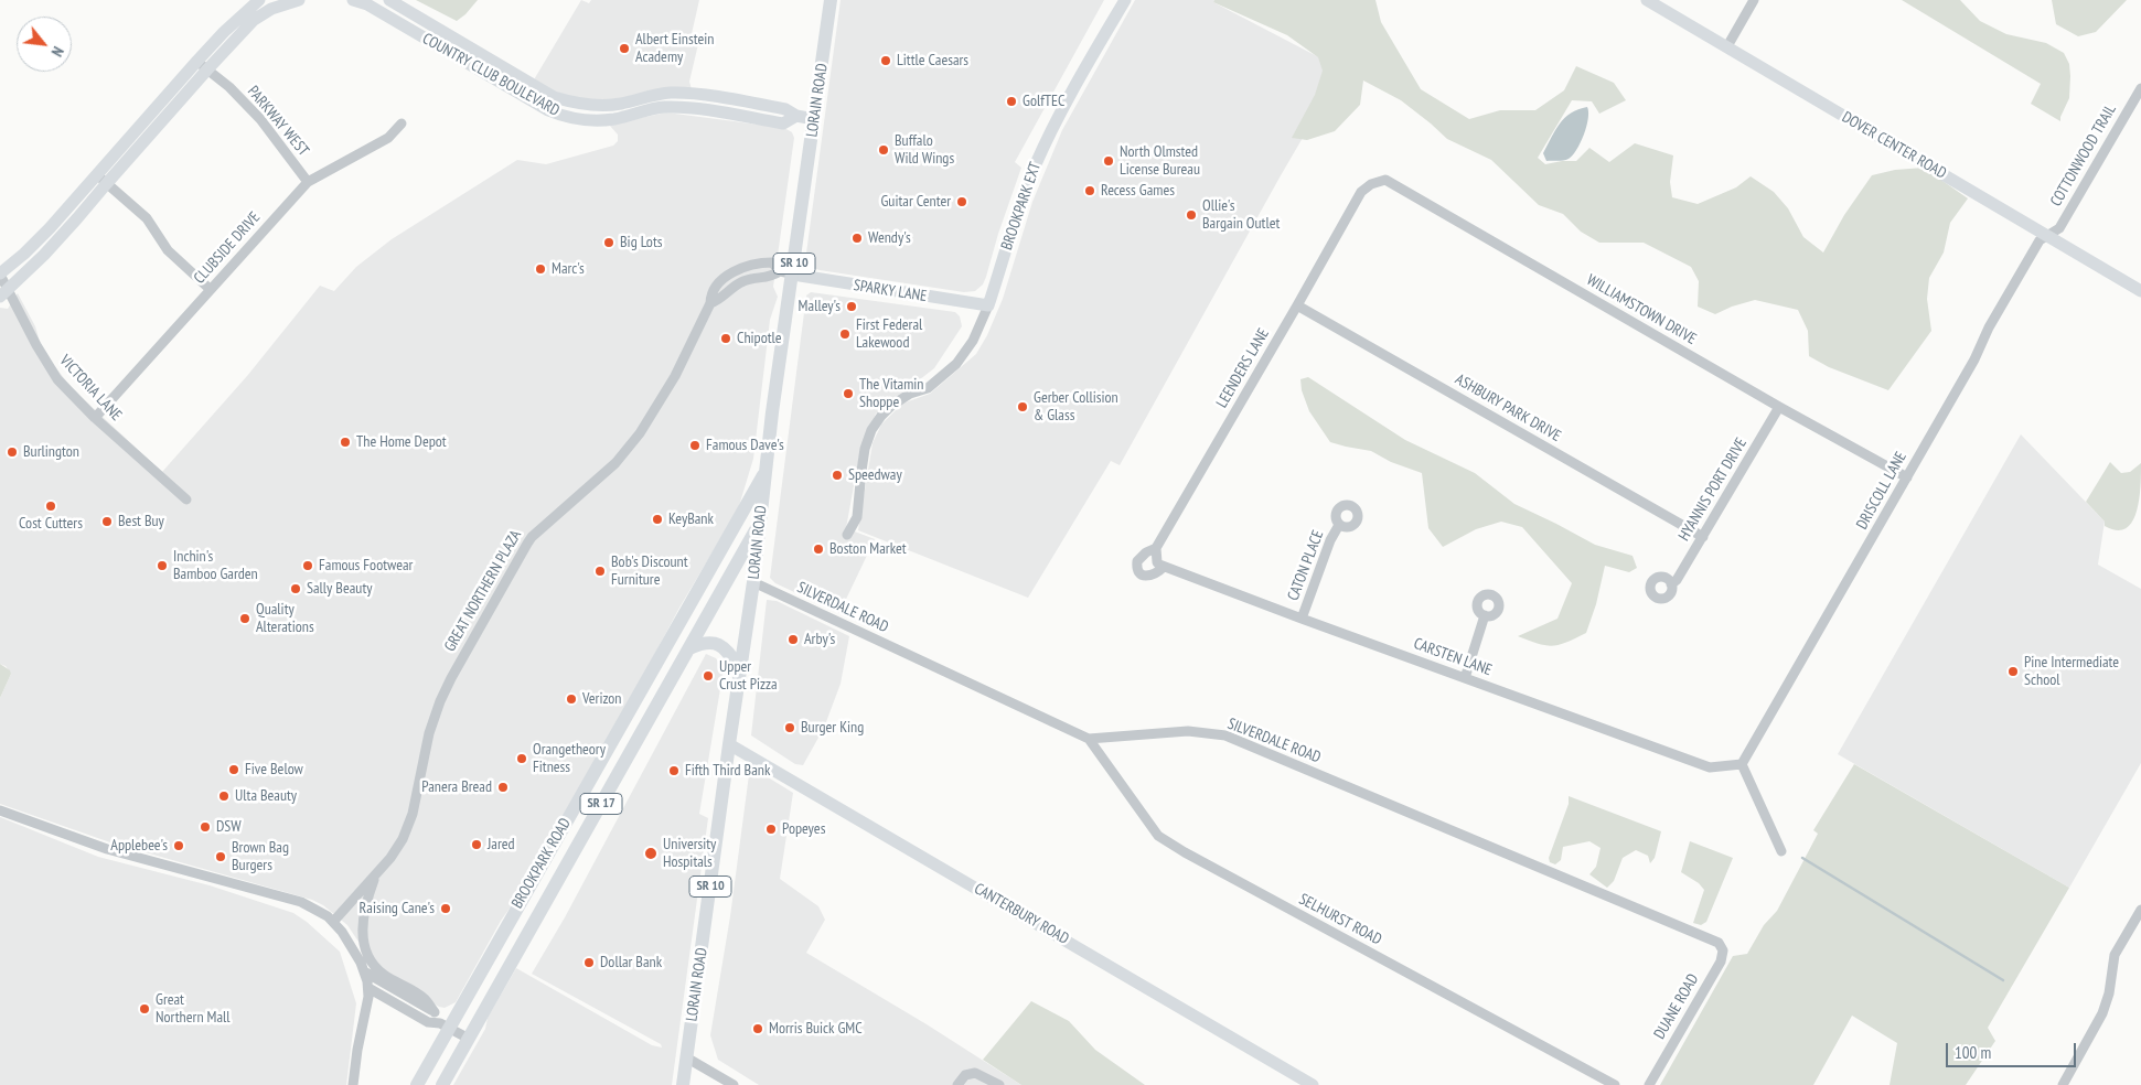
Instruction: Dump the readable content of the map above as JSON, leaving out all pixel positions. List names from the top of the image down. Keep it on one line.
{"streets":{"main road":["LORAIN ROAD","SR 10","SR 17","BROOKPARK ROAD"],"street":["COUNTRY CLUB BOULEVARD","PARKWAY WEST","DOVER CENTER ROAD","COTTONWOOD TRAIL","BROOKPARK EXT","CLUBSIDE DRIVE","SPARKY LANE","WILLIAMSTOWN DRIVE","LEENDERS LANE","VICTORIA LANE","ASHBURY PARK DRIVE","HYANNIS PORT DRIVE","DRISCOLL LANE","CATON PLACE","GREAT NORTHERN PLAZA","SILVERDALE ROAD","CARSTEN LANE","CANTERBURY ROAD","SELHURST ROAD","DUANE ROAD"]},"crossings":[["COUNTRY CLUB BOULEVARD","LORAIN ROAD"],["LORAIN ROAD","SPARKY LANE"],["LORAIN ROAD","GREAT NORTHERN PLAZA"],["LORAIN ROAD","SILVERDALE ROAD"],["LORAIN ROAD","BROOKPARK ROAD"],["LORAIN ROAD","CANTERBURY ROAD"],["PARKWAY WEST","CLUBSIDE DRIVE"],["DOVER CENTER ROAD","COTTONWOOD TRAIL"],["DOVER CENTER ROAD","DRISCOLL LANE"],["COTTONWOOD TRAIL","DRISCOLL LANE"],["BROOKPARK EXT","SPARKY LANE"],["CLUBSIDE DRIVE","VICTORIA LANE"],["SPARKY LANE","GREAT NORTHERN PLAZA"],["WILLIAMSTOWN DRIVE","LEENDERS LANE"],["WILLIAMSTOWN DRIVE","HYANNIS PORT DRIVE"],["WILLIAMSTOWN DRIVE","DRISCOLL LANE"],["LEENDERS LANE","ASHBURY PARK DRIVE"],["LEENDERS LANE","CARSTEN LANE"],["ASHBURY PARK DRIVE","HYANNIS PORT DRIVE"],["DRISCOLL LANE","CARSTEN LANE"],["CATON PLACE","CARSTEN LANE"],["SILVERDALE ROAD","SELHURST ROAD"],["SILVERDALE ROAD","DUANE ROAD"]],"places":["Albert Einstein Academy","Little Caesars","GolfTEC","Buffalo Wild Wings","North Olmsted License Bureau","Recess Games","Guitar Center","Ollie's Bargain Outlet","Wendy's","Big Lots","Marc's","Malley's","First Federal Lakewood","Chipotle","The Vitamin Shoppe","Gerber Collision & Glass","The Home Depot","Famous Dave's","Burlington","Speedway","Cost Cutters","KeyBank","Best Buy","Boston Market","Inchin's Bamboo Garden","Famous Footwear","Bob's Discount Furniture","Sally Beauty","Quality Alterations","Arby's","Pine Intermediate School","Upper Crust Pizza","Verizon","Burger King","Orangetheory Fitness","Five Below","Fifth Third Bank","Panera Bread","Ulta Beauty","DSW","Popeyes","Jared","Applebee's","University Hospitals","Brown Bag Burgers","Raising Cane's","Dollar Bank","Great Northern Mall","Morris Buick GMC"],"scale_bar":"100 m","north":"bottom right"}
